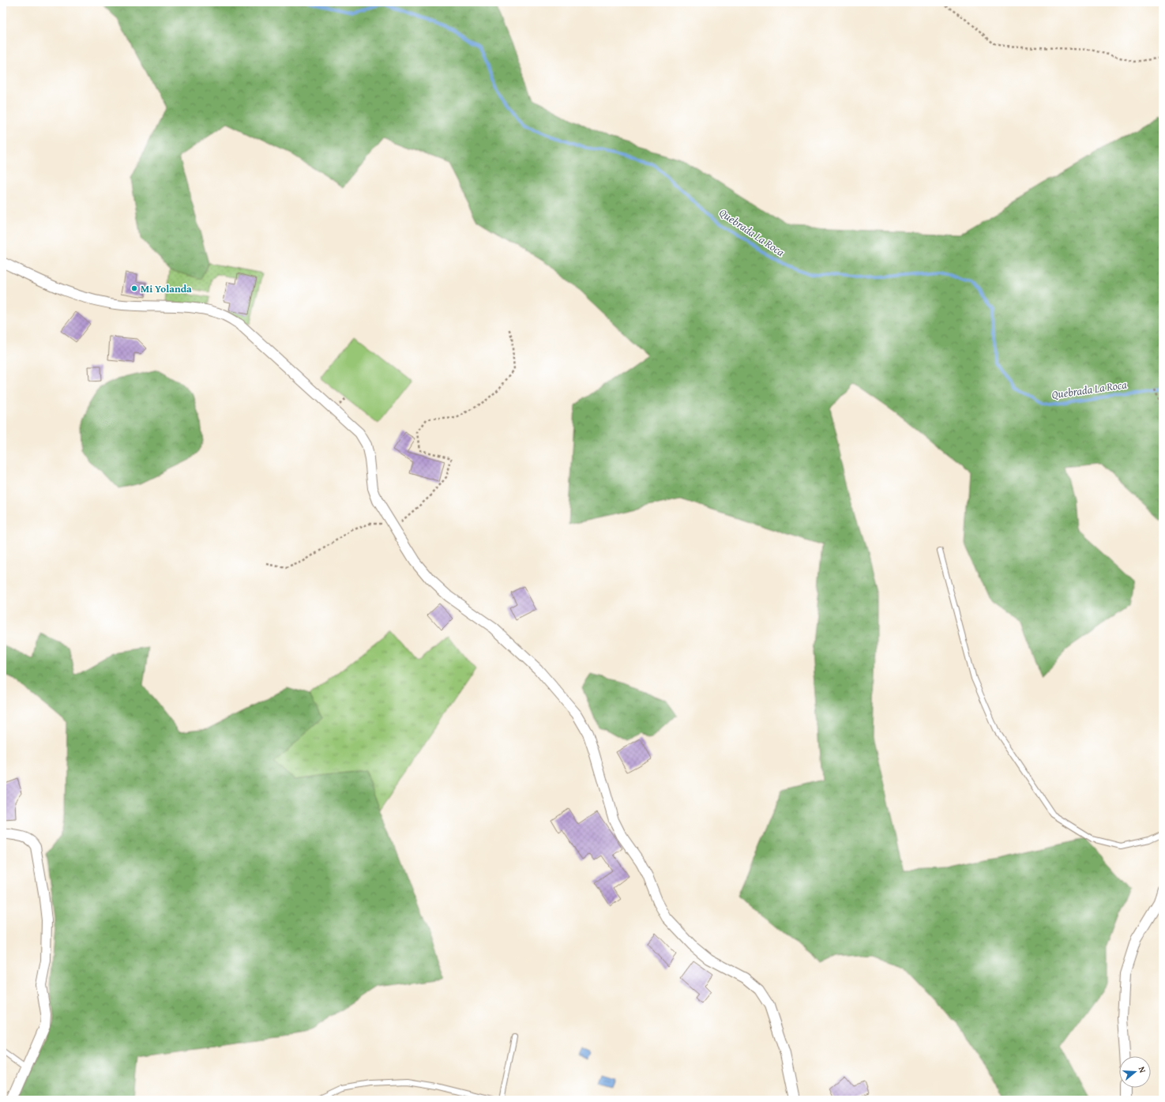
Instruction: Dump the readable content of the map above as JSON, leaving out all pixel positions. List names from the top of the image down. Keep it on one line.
{"water":["Quebrada La Roca"],"places":["Mi Yolanda"],"north":"right"}
